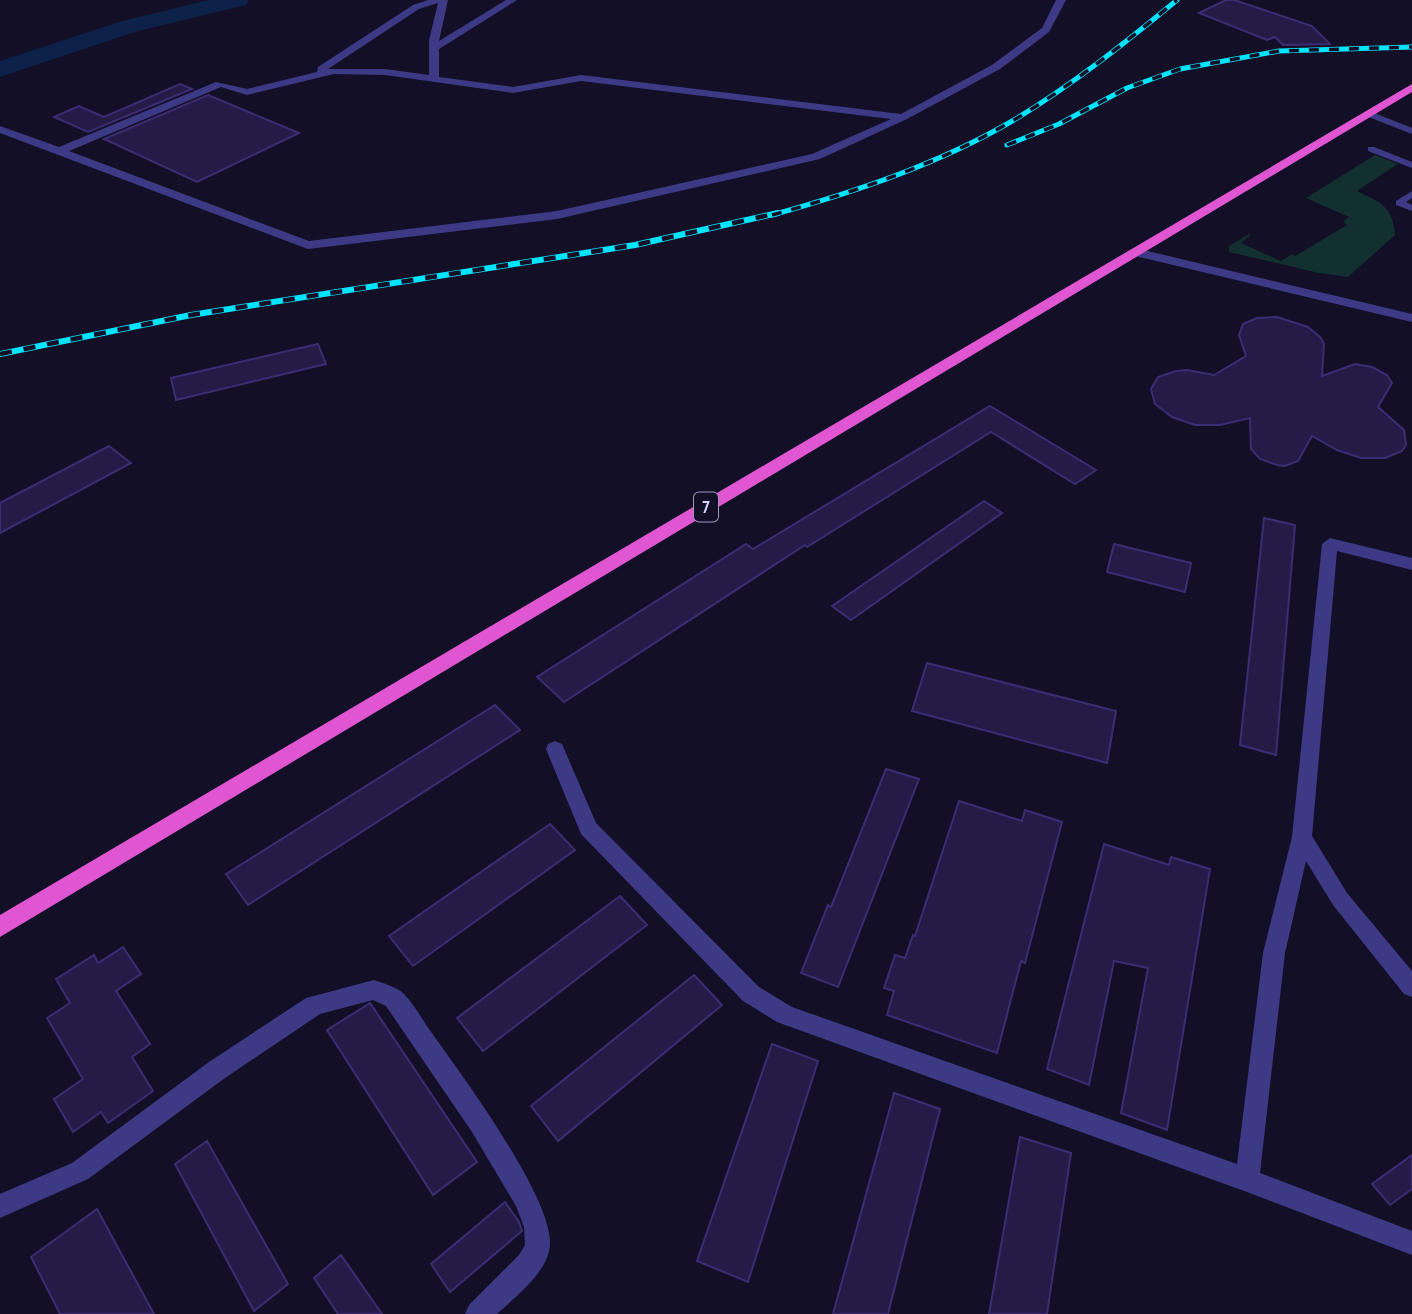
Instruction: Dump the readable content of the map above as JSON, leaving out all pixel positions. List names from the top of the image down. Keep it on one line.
{"streets":{"highway":["7"]}}
